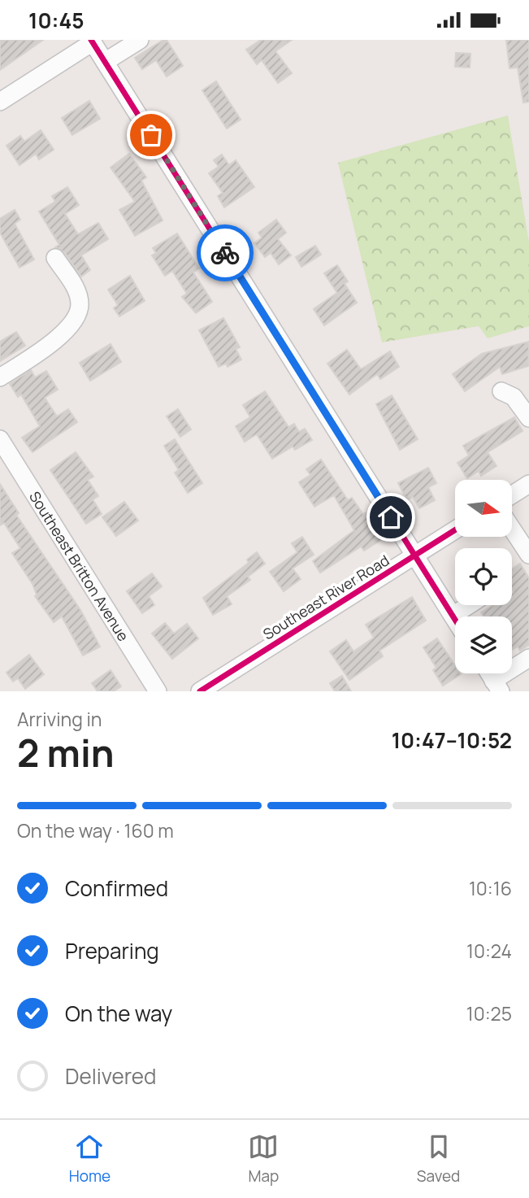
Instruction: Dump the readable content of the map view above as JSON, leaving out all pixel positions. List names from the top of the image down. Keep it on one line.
{"streets":{"street":["Southeast Britton Avenue","Southeast River Road"]},"north":"right","page":{"status":"10:45","heading":["2 min","Arriving in","10:47–10:52"],"bar":"On the way · 160 m","list":[["Confirmed","10:16"],["Preparing","10:24"],["On the way","10:25"],"Delivered"],"tabs":["Home","Map","Saved"]}}
